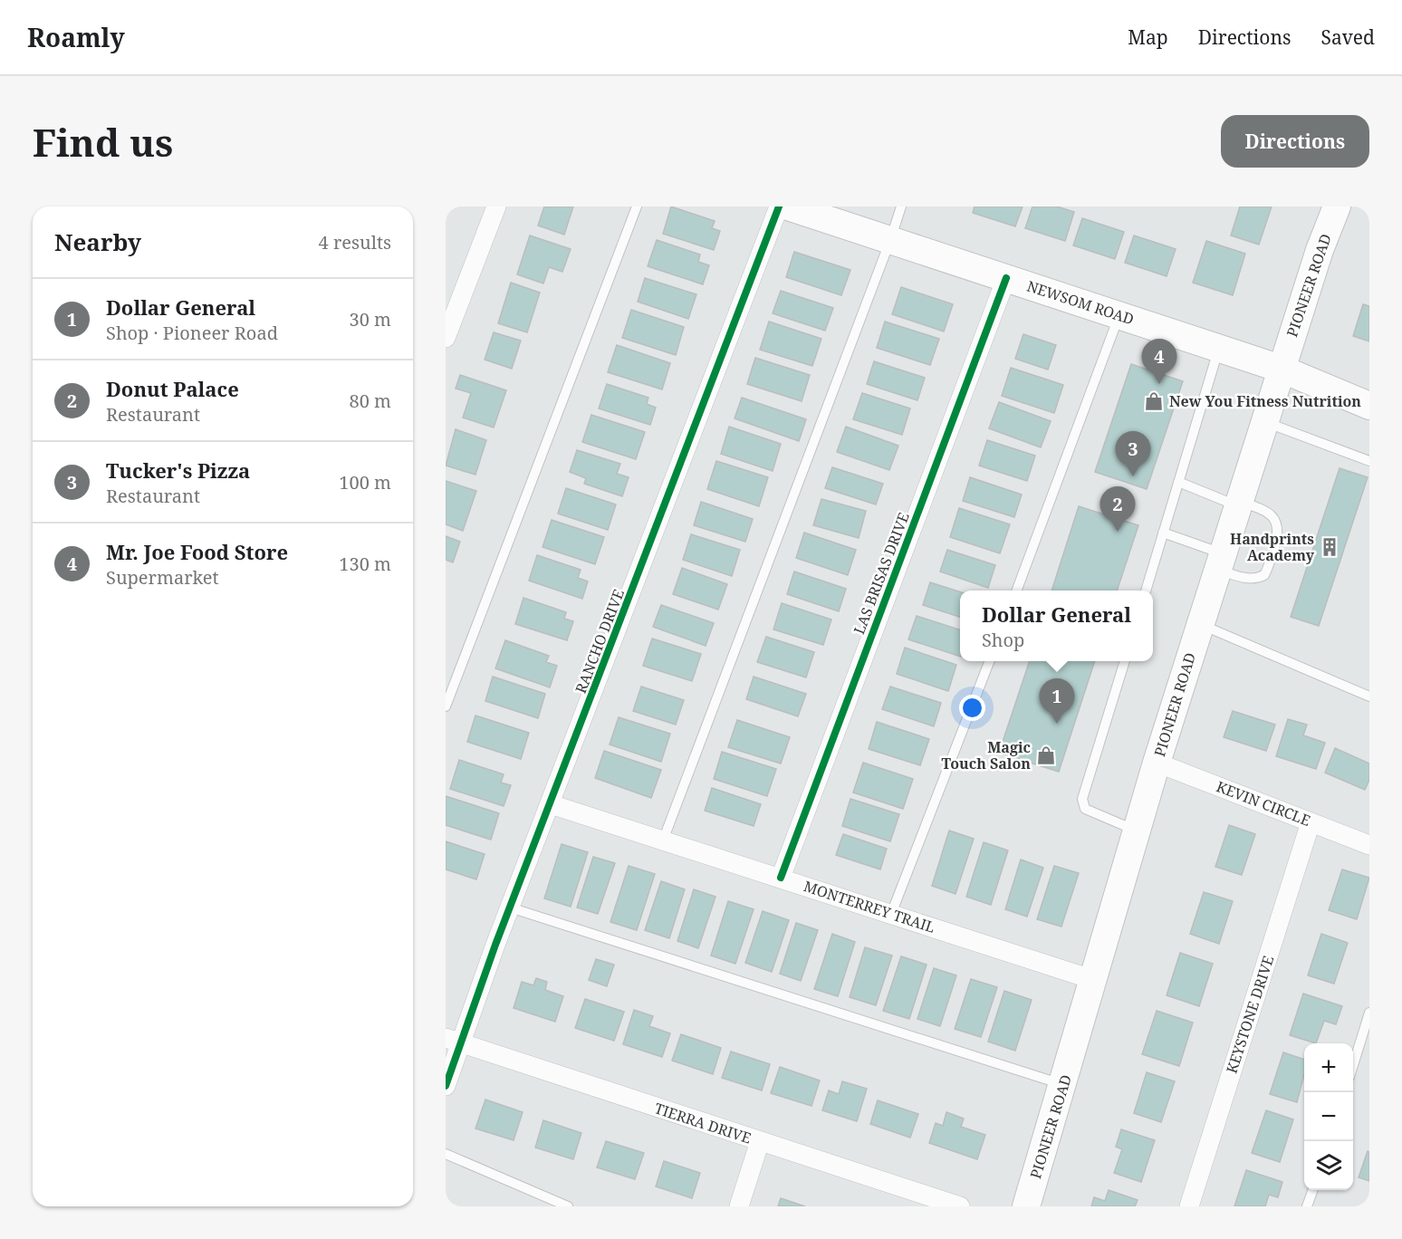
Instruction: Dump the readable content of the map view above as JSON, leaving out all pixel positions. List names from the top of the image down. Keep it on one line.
{"streets":{"main road":["PIONEER ROAD","NEWSOM ROAD"],"street":["LAS BRISAS DRIVE","RANCHO DRIVE","KEVIN CIRCLE","MONTERREY TRAIL","KEYSTONE DRIVE","TIERRA DRIVE"]},"crossings":[["PIONEER ROAD","NEWSOM ROAD"],["PIONEER ROAD","KEVIN CIRCLE"],["PIONEER ROAD","MONTERREY TRAIL"],["NEWSOM ROAD","LAS BRISAS DRIVE"],["LAS BRISAS DRIVE","MONTERREY TRAIL"],["RANCHO DRIVE","MONTERREY TRAIL"],["RANCHO DRIVE","TIERRA DRIVE"],["KEVIN CIRCLE","KEYSTONE DRIVE"]],"places":{"shop":["New You Fitness Nutrition","Magic Touch Salon"],"building":["Handprints Academy"]},"page":{"header":"Roamly","nav":["Map","Directions","Saved"],"buttons":"Directions","title":"Find us","heading":["Nearby","4 results"],"list":[{"mark":"1","name":"Dollar General","note":"Shop · Pioneer Road","value":"30 m"},{"mark":"2","name":"Donut Palace","note":"Restaurant","value":"80 m"},{"mark":"3","name":"Tucker's Pizza","note":"Restaurant","value":"100 m"},{"mark":"4","name":"Mr. Joe Food Store","note":"Supermarket","value":"130 m"}],"pins":["4","3","2","1"],"popup":["Dollar General","Shop"],"map_buttons":["+","−"]}}
